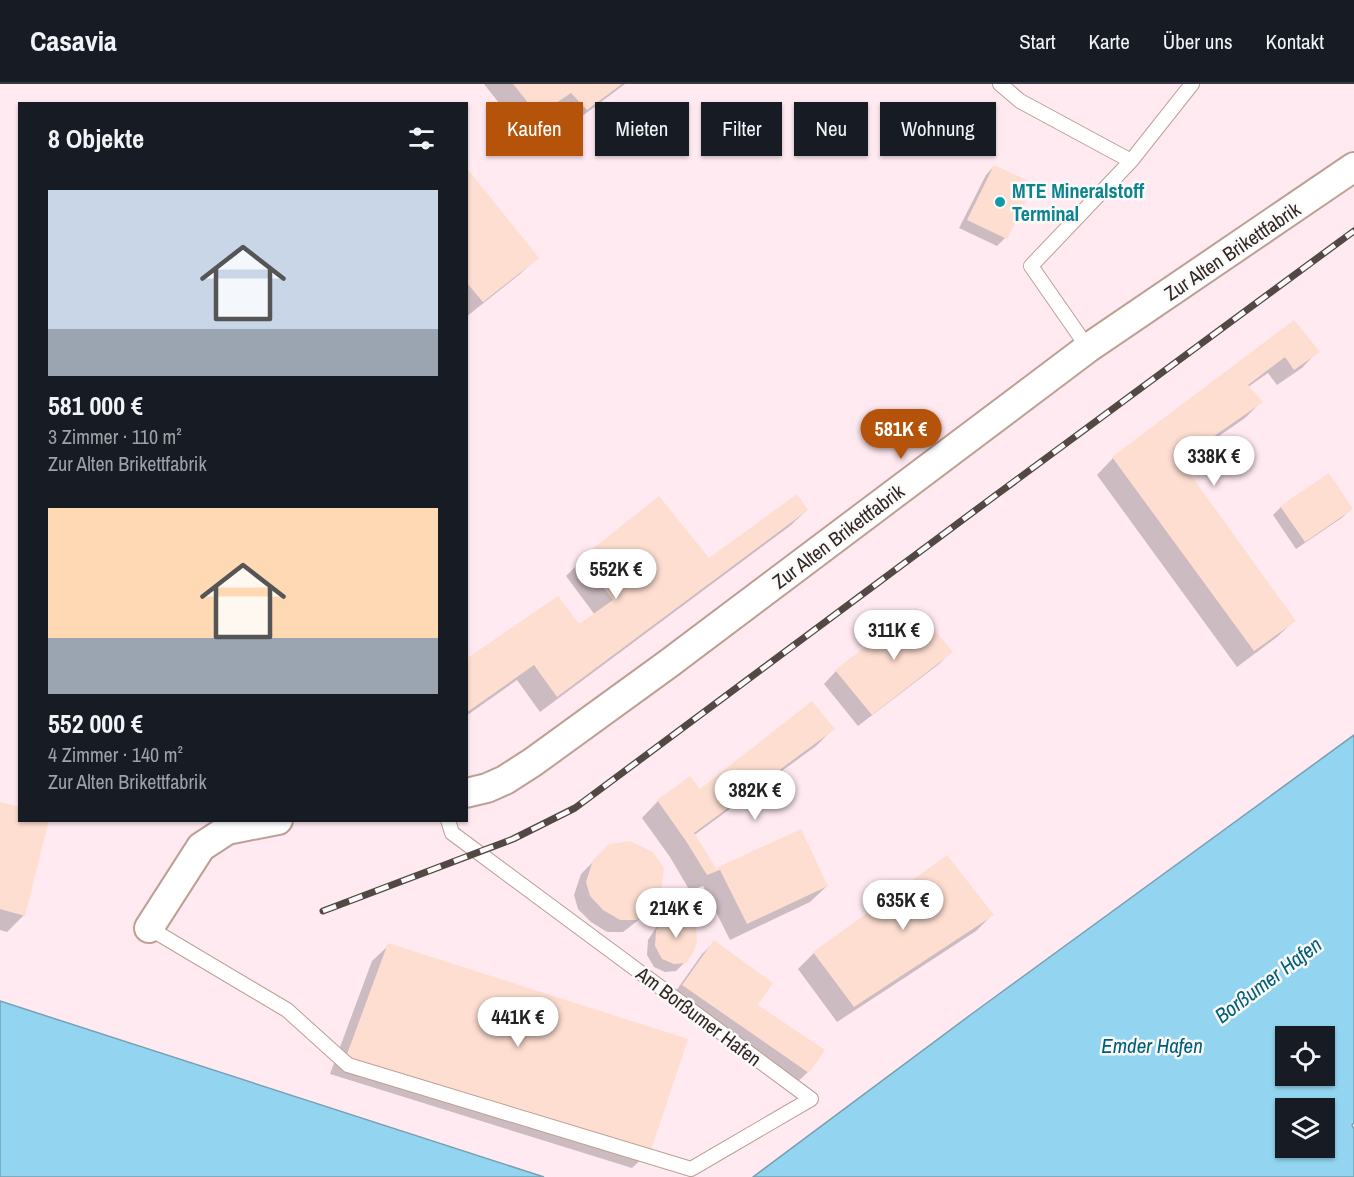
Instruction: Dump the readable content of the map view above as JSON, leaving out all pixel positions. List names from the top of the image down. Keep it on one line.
{"streets":{"street":["Zur Alten Brikettfabrik"],"lane":["Am Borßumer Hafen"]},"water":["Borßumer Hafen","Emder Hafen"],"places":["MTE Mineralstoff Terminal"],"page":{"header":"Casavia","nav":["Start","Karte","Über uns","Kontakt"],"chip":["Kaufen","Mieten","Filter","Neu","Wohnung"],"heading":"8 Objekte","list":[{"name":"581 000 €","note":"3 Zimmer · 110 m² · Zur Alten Brikettfabrik"},{"name":"552 000 €","note":"4 Zimmer · 140 m² · Zur Alten Brikettfabrik"}],"price":["581K €","338K €","552K €","311K €","382K €","635K €","214K €","441K €"]}}
